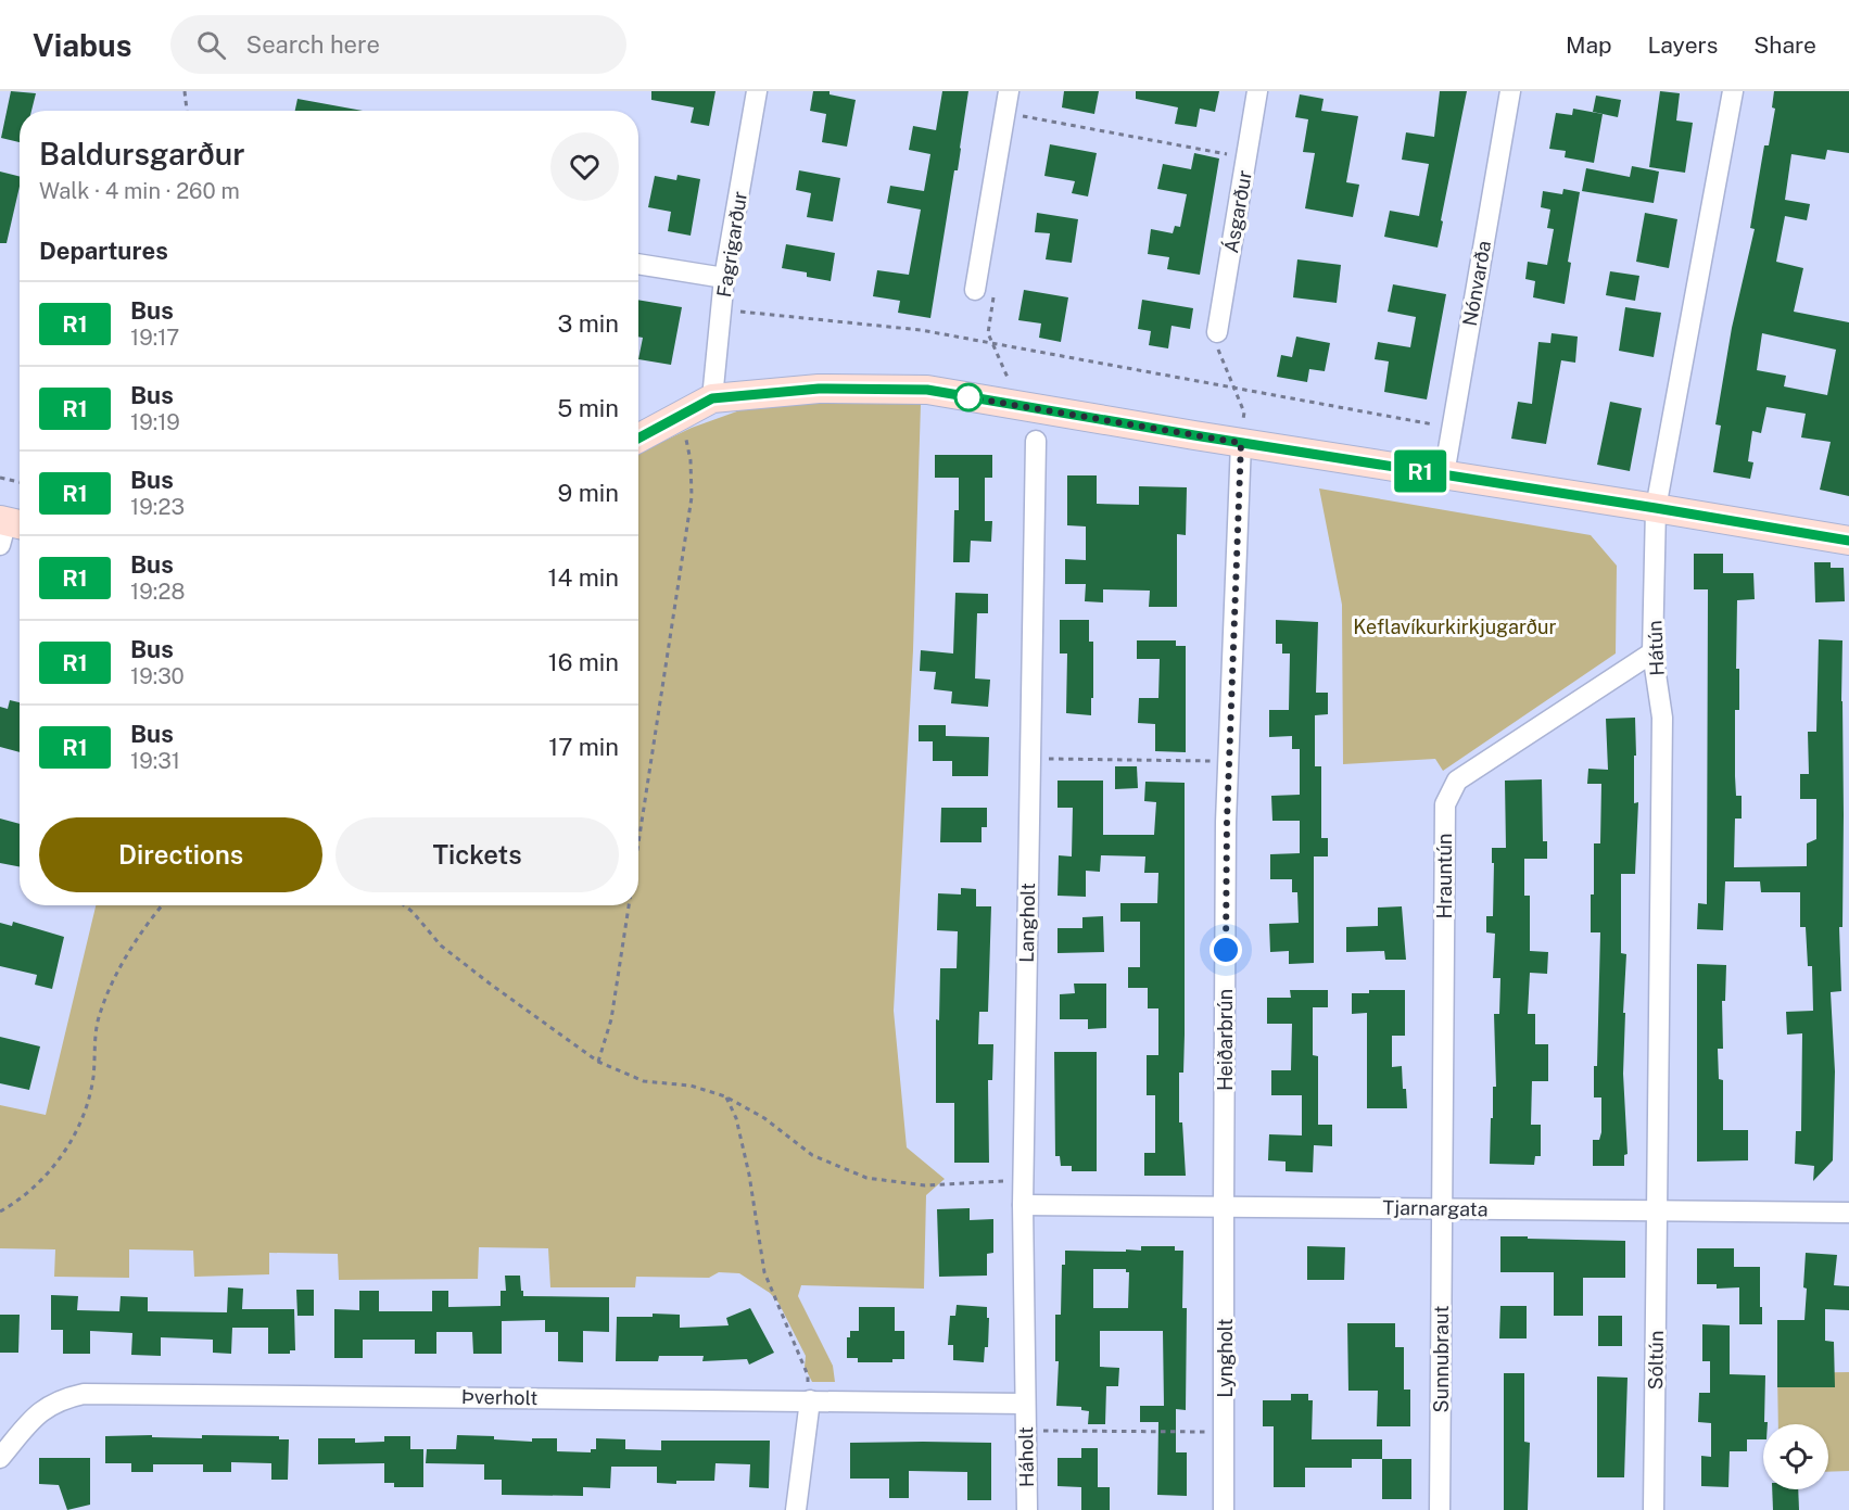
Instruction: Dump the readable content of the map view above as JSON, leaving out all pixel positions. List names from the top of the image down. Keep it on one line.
{"streets":{"street":["Ásgarður","Fagrigarður","Nónvarða","Hátún","Hrauntún","Langholt","Heiðarbrún","Tjarnargata","Lyngholt","Sunnubraut","Sóltún","Þverholt","Háholt"]},"crossings":[["Hátún","Hrauntún"],["Hátún","Tjarnargata"],["Hátún","Sóltún"],["Hrauntún","Tjarnargata"],["Hrauntún","Sunnubraut"],["Langholt","Tjarnargata"],["Langholt","Þverholt"],["Langholt","Háholt"],["Heiðarbrún","Tjarnargata"],["Heiðarbrún","Lyngholt"],["Tjarnargata","Lyngholt"],["Tjarnargata","Sunnubraut"],["Tjarnargata","Sóltún"],["Þverholt","Háholt"]],"parks":["Keflavíkurkirkjugarður"],"lines":["bus line R1"],"page":{"header":"Viabus","search":"Search here","nav":["Map","Layers","Share"],"on_map":"R1","heading":[["Baldursgarður","Walk · 4 min · 260 m"],"Departures"],"list":[{"mark":"R1","name":"Bus","note":"19:17","value":"3 min"},{"mark":"R1","name":"Bus","note":"19:19","value":"5 min"},{"mark":"R1","name":"Bus","note":"19:23","value":"9 min"},{"mark":"R1","name":"Bus","note":"19:28","value":"14 min"},{"mark":"R1","name":"Bus","note":"19:30","value":"16 min"},{"mark":"R1","name":"Bus","note":"19:31","value":"17 min"}],"buttons":["Directions","Tickets"]}}
